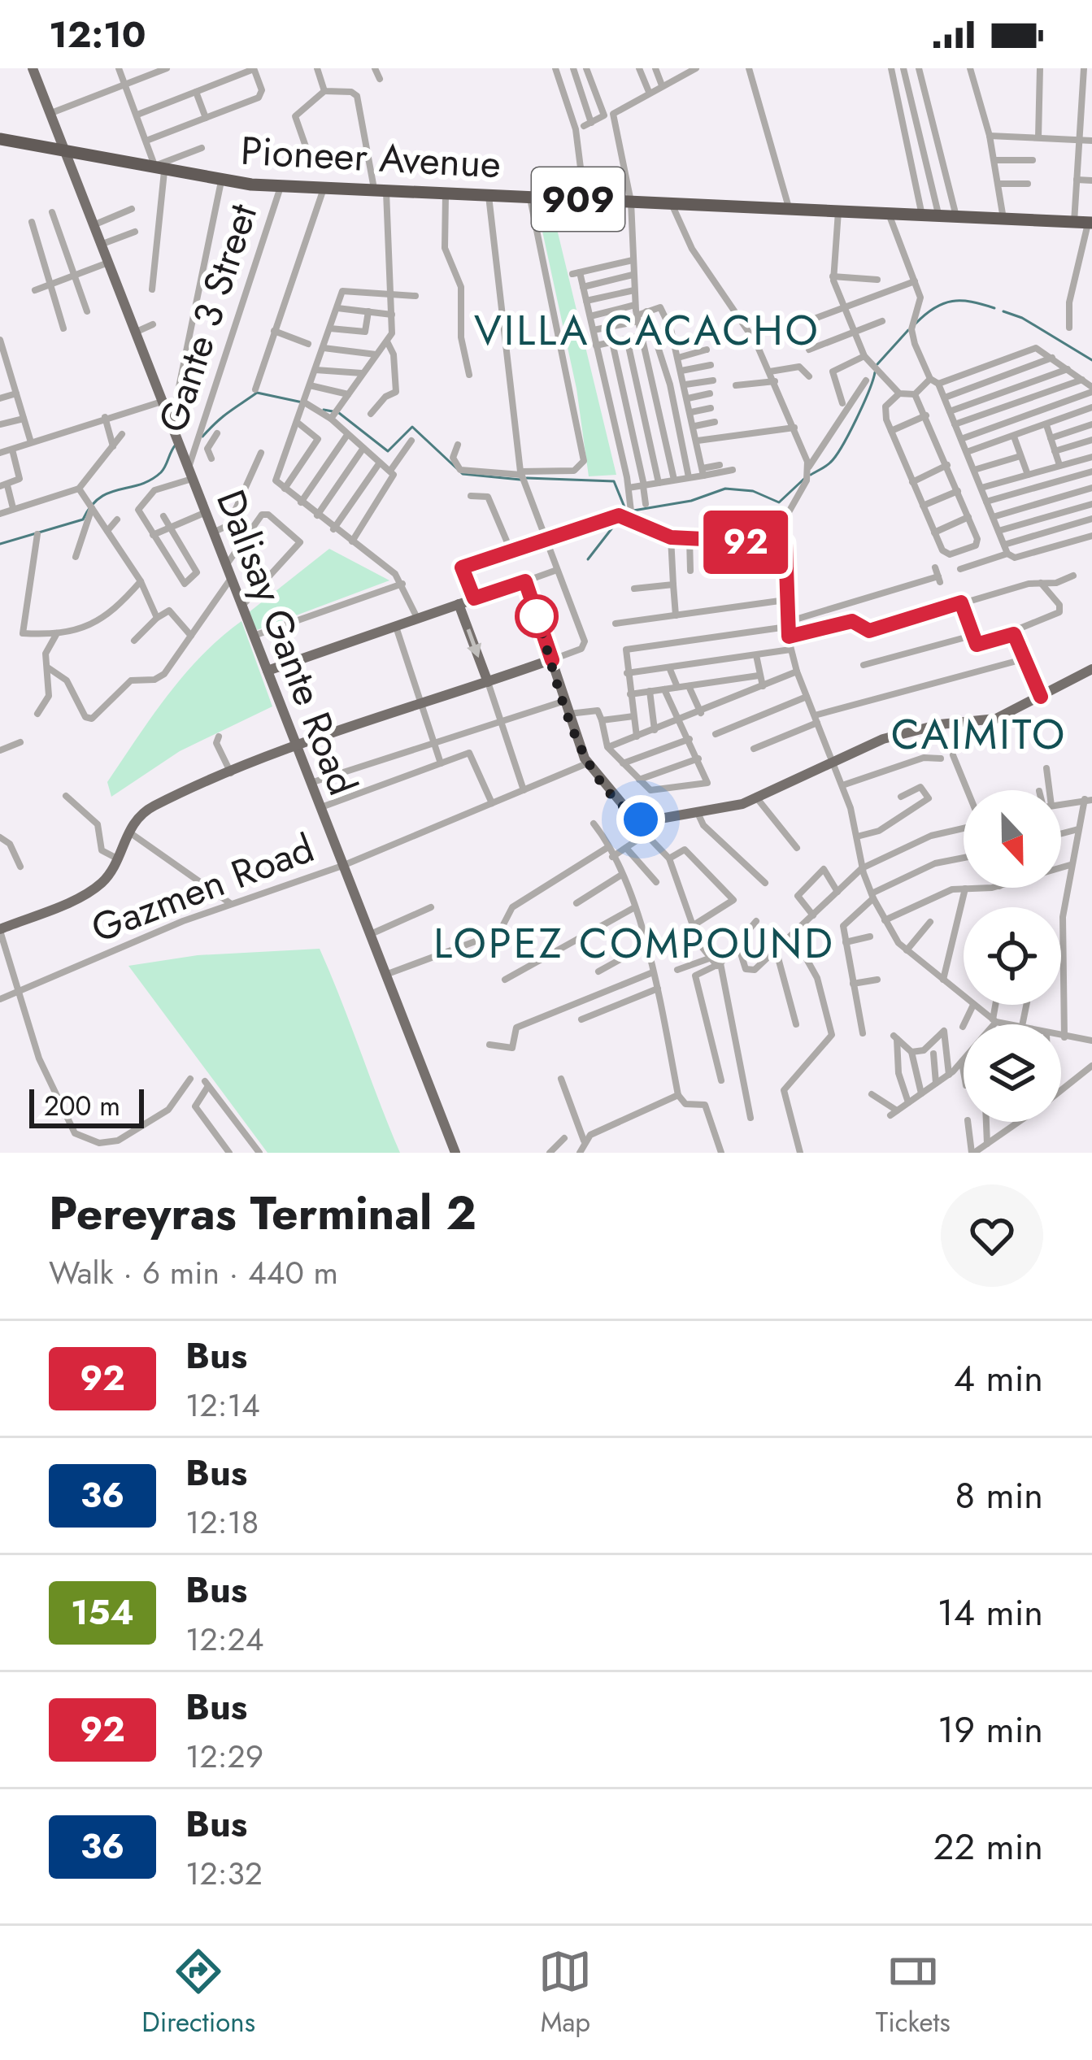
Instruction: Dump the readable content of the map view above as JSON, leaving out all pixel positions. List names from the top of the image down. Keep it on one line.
{"streets":{"highway":["Pioneer Avenue","909"],"main road":["Dalisay Gante Road"],"street":["Gante 3 Street","Gazmen Road"]},"crossings":[["Pioneer Avenue","Gante 3 Street"],["Pioneer Avenue","Dalisay Gante Road"],["Gante 3 Street","Dalisay Gante Road"],["Dalisay Gante Road","Gazmen Road"]],"districts":["VILLA CACACHO","CAIMITO","LOPEZ COMPOUND"],"lines":["bus line 92"],"scale_bar":"200 m","north":"bottom","page":{"status":"12:10","on_map":"92","scale":"200 m","heading":["Pereyras Terminal 2","Walk · 6 min · 440 m"],"list":[{"mark":"92","name":"Bus","note":"12:14","value":"4 min"},{"mark":"36","name":"Bus","note":"12:18","value":"8 min"},{"mark":"154","name":"Bus","note":"12:24","value":"14 min"},{"mark":"92","name":"Bus","note":"12:29","value":"19 min"},{"mark":"36","name":"Bus","note":"12:32","value":"22 min"}],"tabs":["Directions","Map","Tickets"]}}
